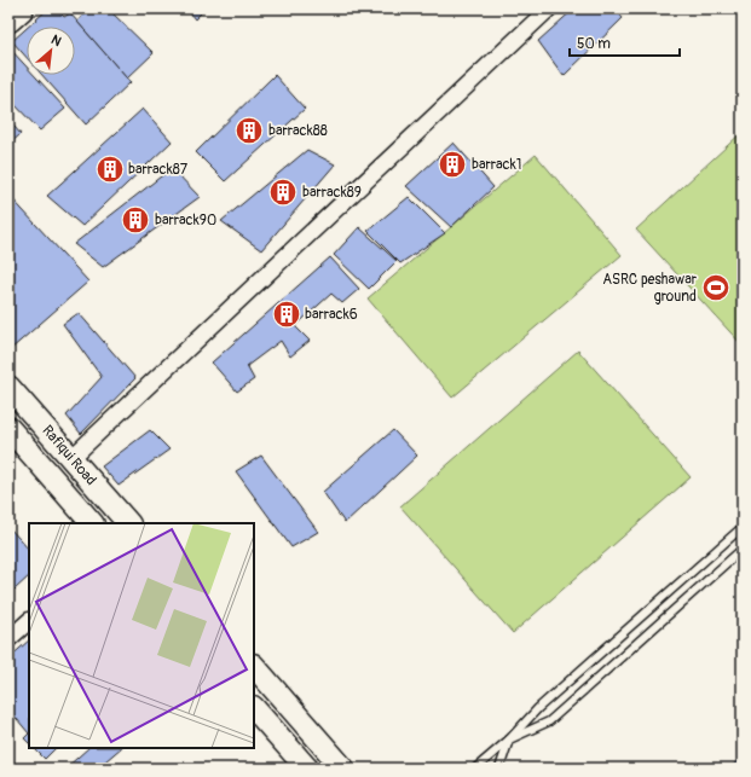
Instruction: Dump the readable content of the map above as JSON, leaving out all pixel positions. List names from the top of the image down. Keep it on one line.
{"streets":{"street":["Rafiqui Road"]},"places":{"building":["barrack88","barrack1","barrack87","barrack89","barrack90","barrack6"],"sports":["ASRC peshawar ground"]},"scale_bar":"50 m","north":"top right"}
